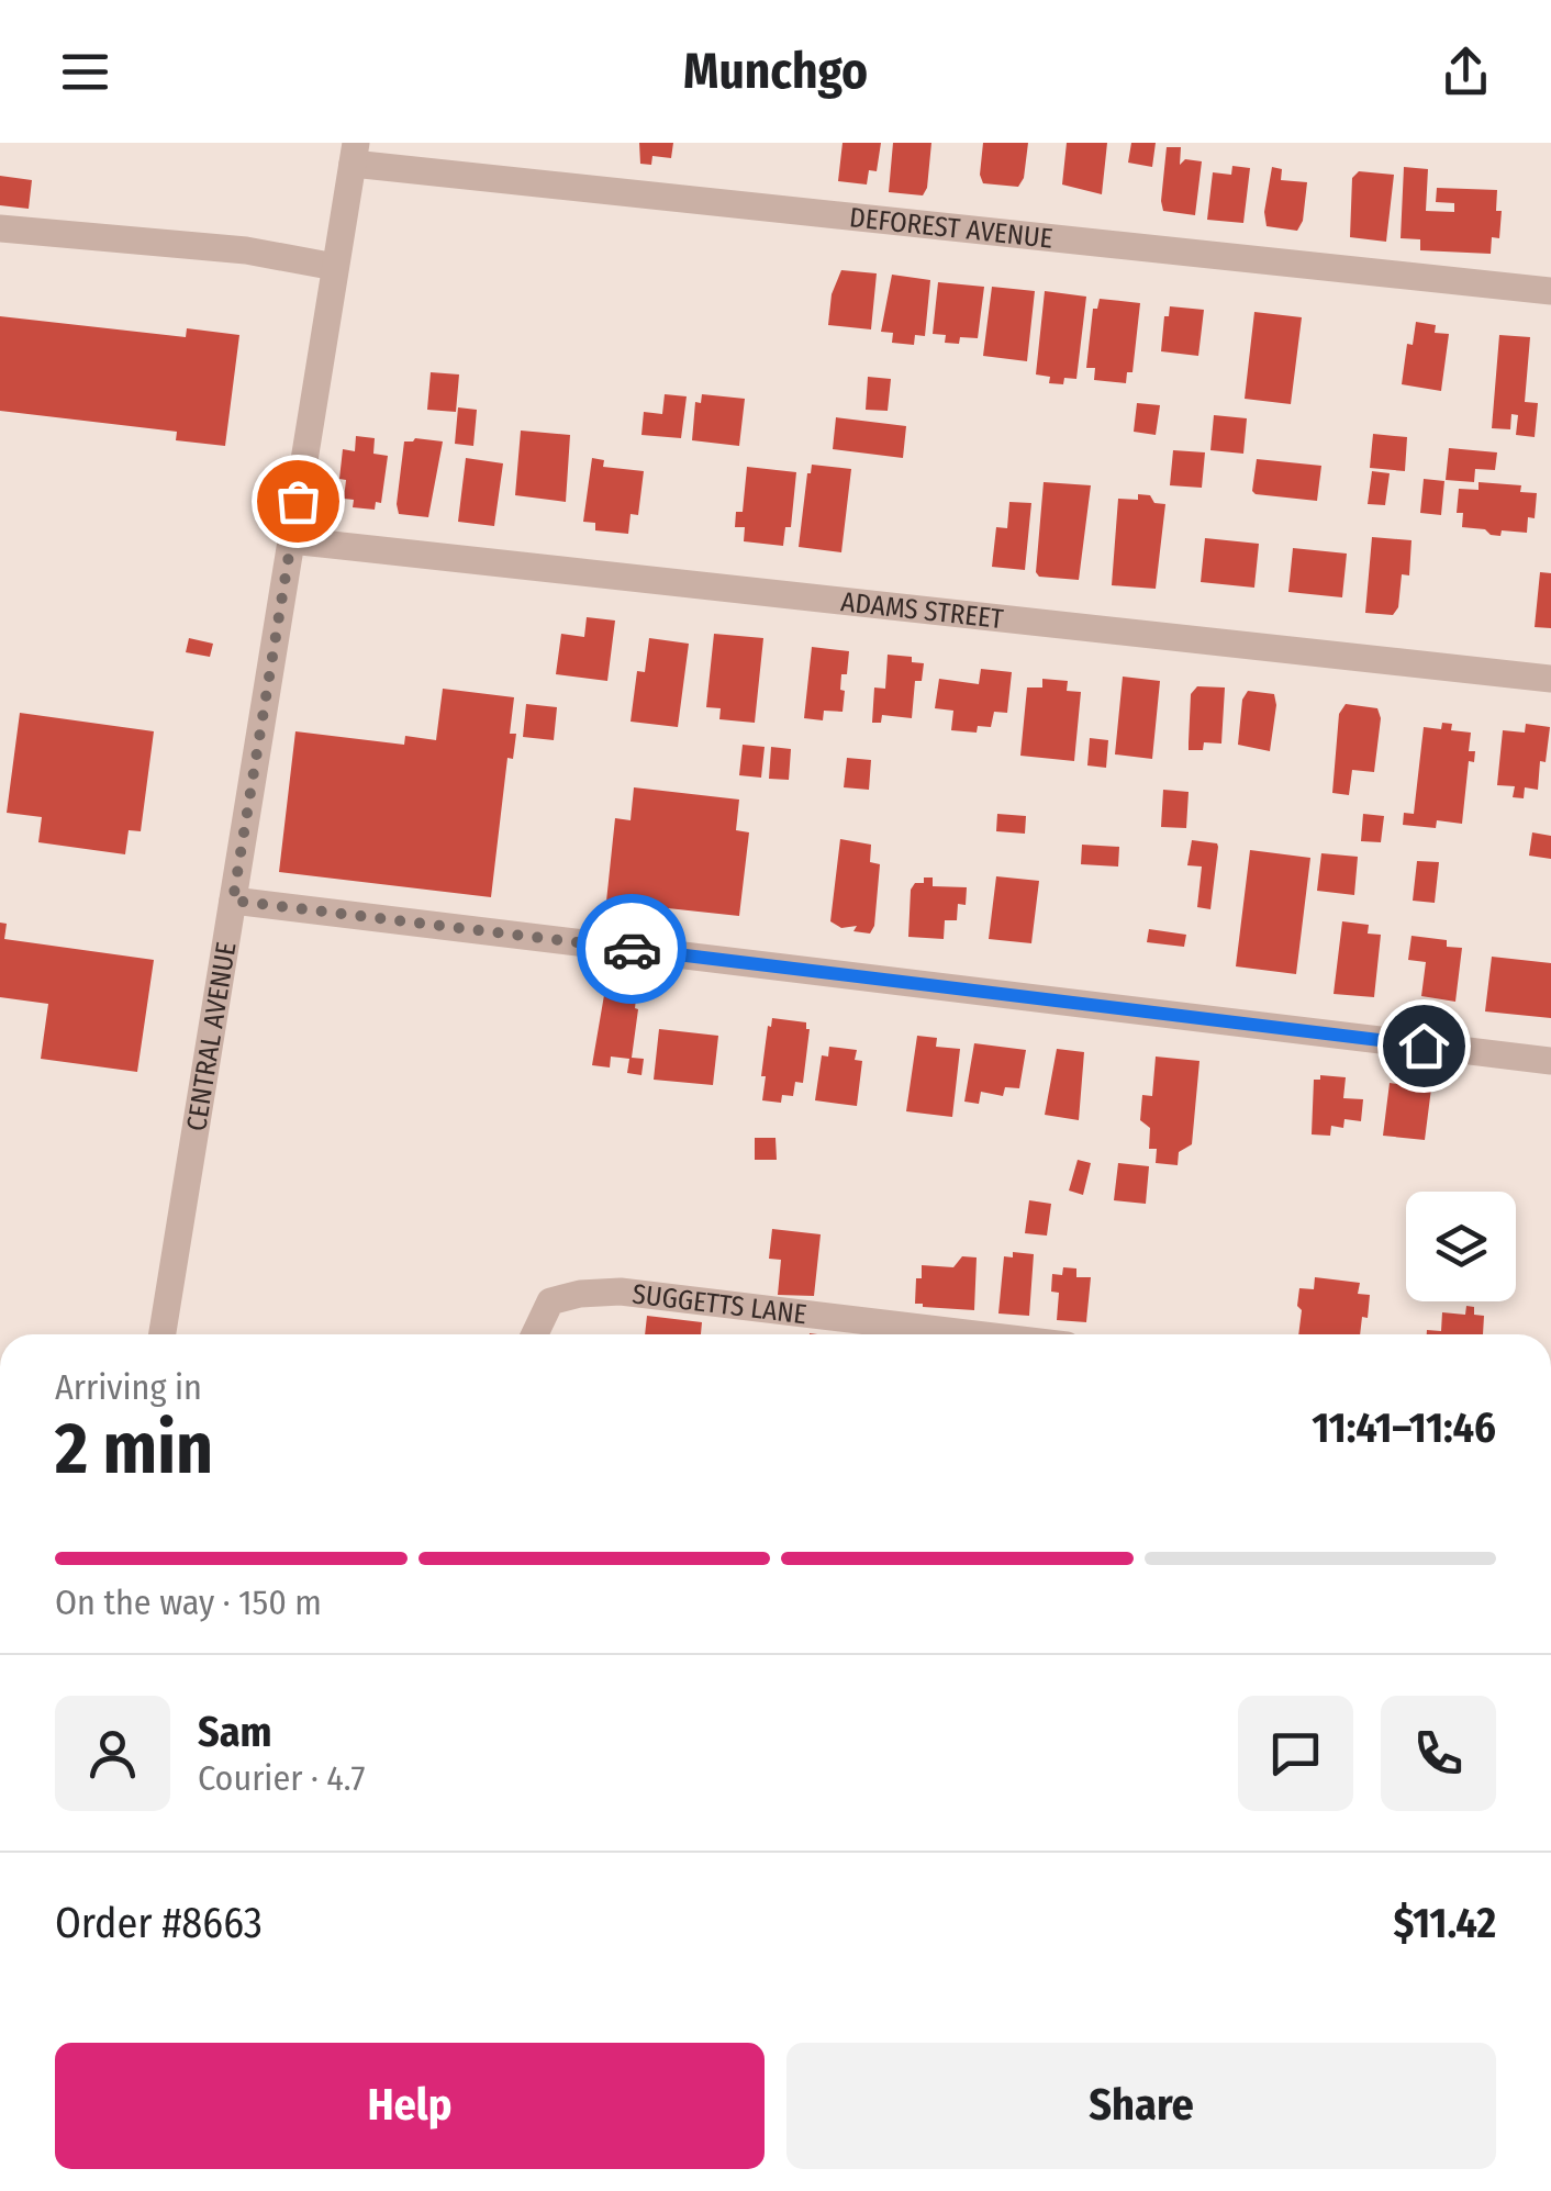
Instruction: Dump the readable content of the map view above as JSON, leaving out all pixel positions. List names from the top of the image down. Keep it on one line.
{"streets":{"street":["DEFOREST AVENUE","ADAMS STREET","CENTRAL AVENUE","SUGGETTS LANE"]},"crossings":[["DEFOREST AVENUE","CENTRAL AVENUE"],["ADAMS STREET","CENTRAL AVENUE"]],"page":{"header":"Munchgo","heading":["2 min","Arriving in","11:41–11:46"],"panel":["Sam","Courier · 4.7","Order #8663","$11.42"],"bar":"On the way · 150 m","buttons":["Help","Share"]}}
